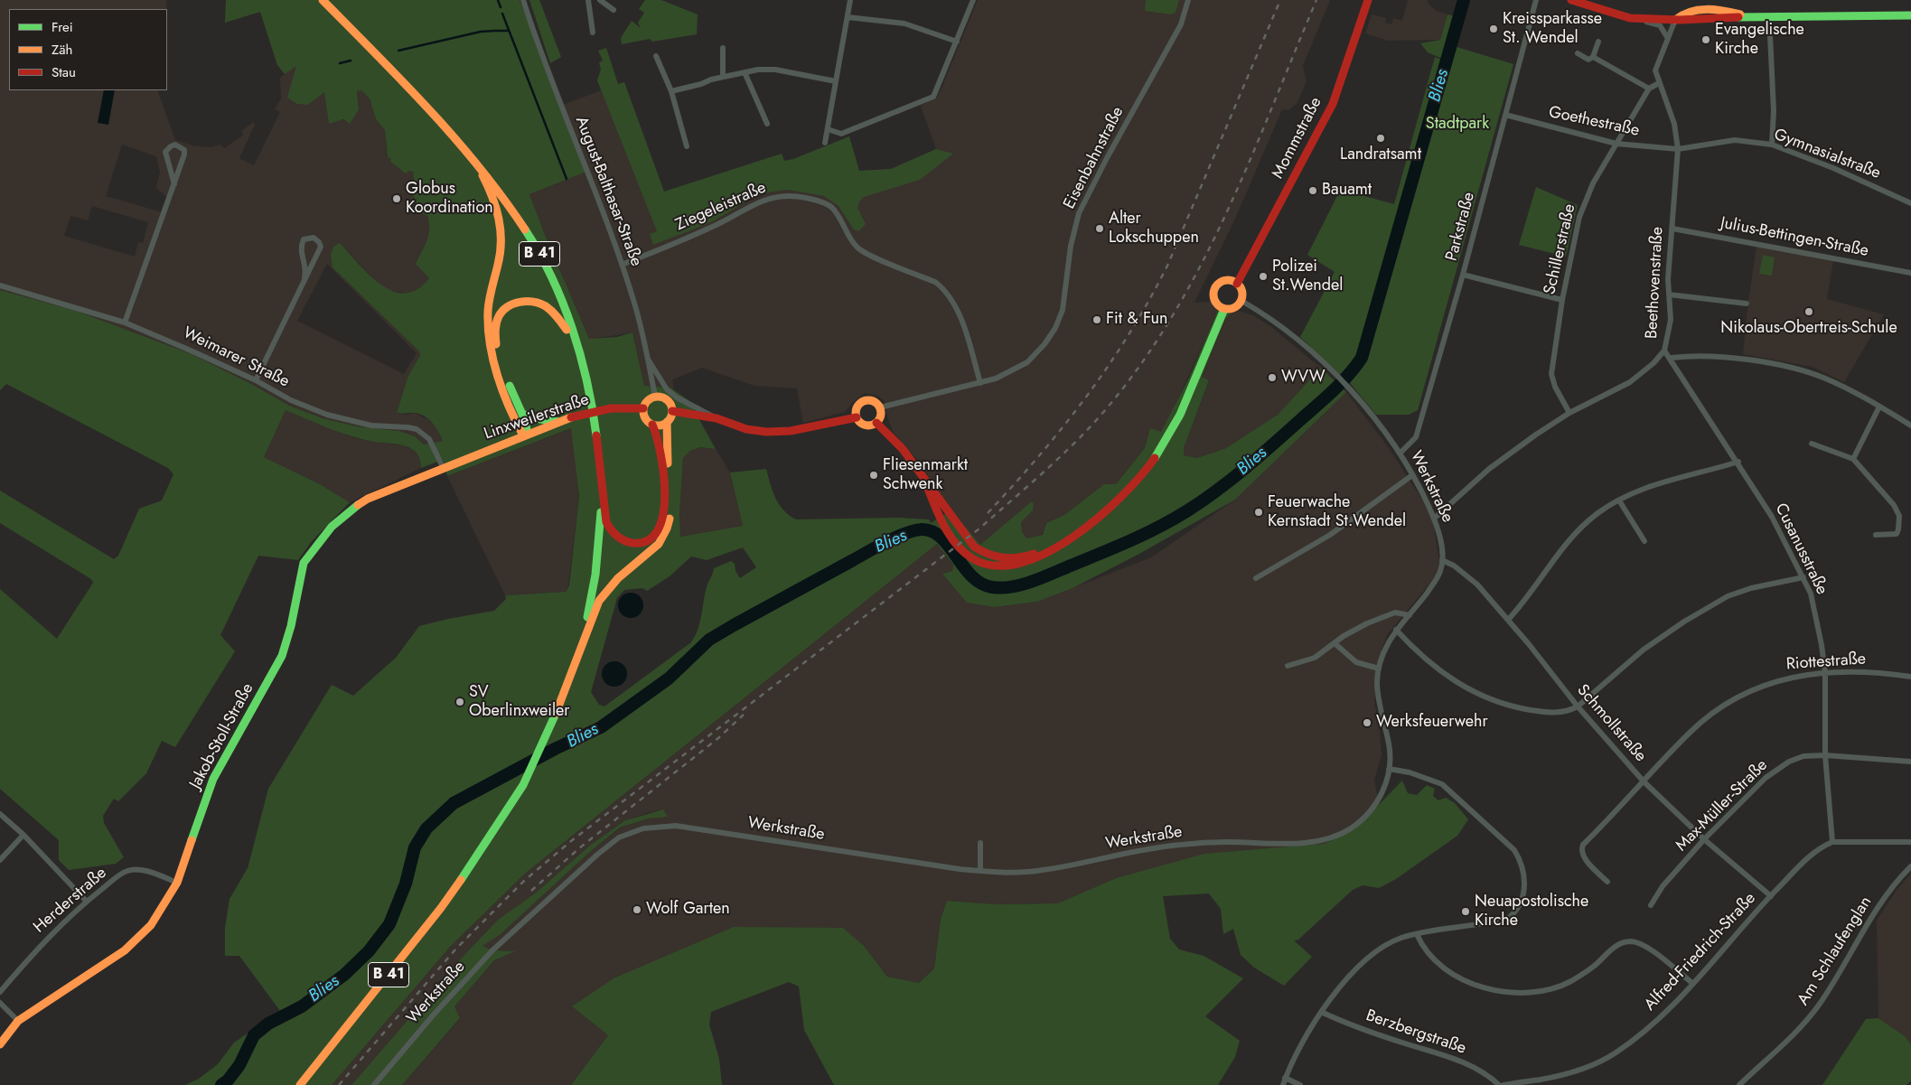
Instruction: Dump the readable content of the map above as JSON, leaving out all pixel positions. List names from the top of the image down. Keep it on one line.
{"streets":{"main road":["Mommstraße","B 41","Linxweilerstraße","Jakob-Stoll-Straße"],"street":["Goethestraße","Gymnasialstraße","Eisenbahnstraße","August-Balthasar-Straße","Ziegeleistraße","Parkstraße","Julius-Bettingen-Straße","Schillerstraße","Beethovenstraße","Weimarer Straße","Werkstraße","Cusanusstraße","Riottestraße","Schmollstraße","Max-Müller-Straße","Herderstraße","Am Schlaufenglan","Alfred-Friedrich-Straße","Berzbergstraße"]},"crossings":[["Goethestraße","Gymnasialstraße"],["Goethestraße","Parkstraße"],["Goethestraße","Schillerstraße"],["Goethestraße","Beethovenstraße"],["Mommstraße","Werkstraße"],["Gymnasialstraße","Beethovenstraße"],["Eisenbahnstraße","Ziegeleistraße"],["August-Balthasar-Straße","Ziegeleistraße"],["August-Balthasar-Straße","Linxweilerstraße"],["Parkstraße","Werkstraße"],["Julius-Bettingen-Straße","Beethovenstraße"],["Schillerstraße","Beethovenstraße"],["Beethovenstraße","Werkstraße"],["Beethovenstraße","Cusanusstraße"],["Weimarer Straße","Linxweilerstraße"],["Weimarer Straße","Jakob-Stoll-Straße"],["Linxweilerstraße","Jakob-Stoll-Straße"],["Werkstraße","Schmollstraße"],["Cusanusstraße","Riottestraße"],["Cusanusstraße","Max-Müller-Straße"],["Cusanusstraße","Alfred-Friedrich-Straße"],["Riottestraße","Schmollstraße"],["Schmollstraße","Max-Müller-Straße"],["Schmollstraße","Alfred-Friedrich-Straße"],["Jakob-Stoll-Straße","Herderstraße"]],"water":["Blies"],"parks":["Stadtpark"],"places":["Kreissparkasse St. Wendel","Evangelische Kirche","Landratsamt","Bauamt","Globus Koordination","Alter Lokschuppen","Polizei St.Wendel","Nikolaus-Obertreis-Schule","Fit & Fun","WVW","Fliesenmarkt Schwenk","Feuerwache Kernstadt St.Wendel","SV Oberlinxweiler","Werksfeuerwehr","Wolf Garten","Neuapostolische Kirche"],"legend":["Frei","Zäh","Stau"]}
